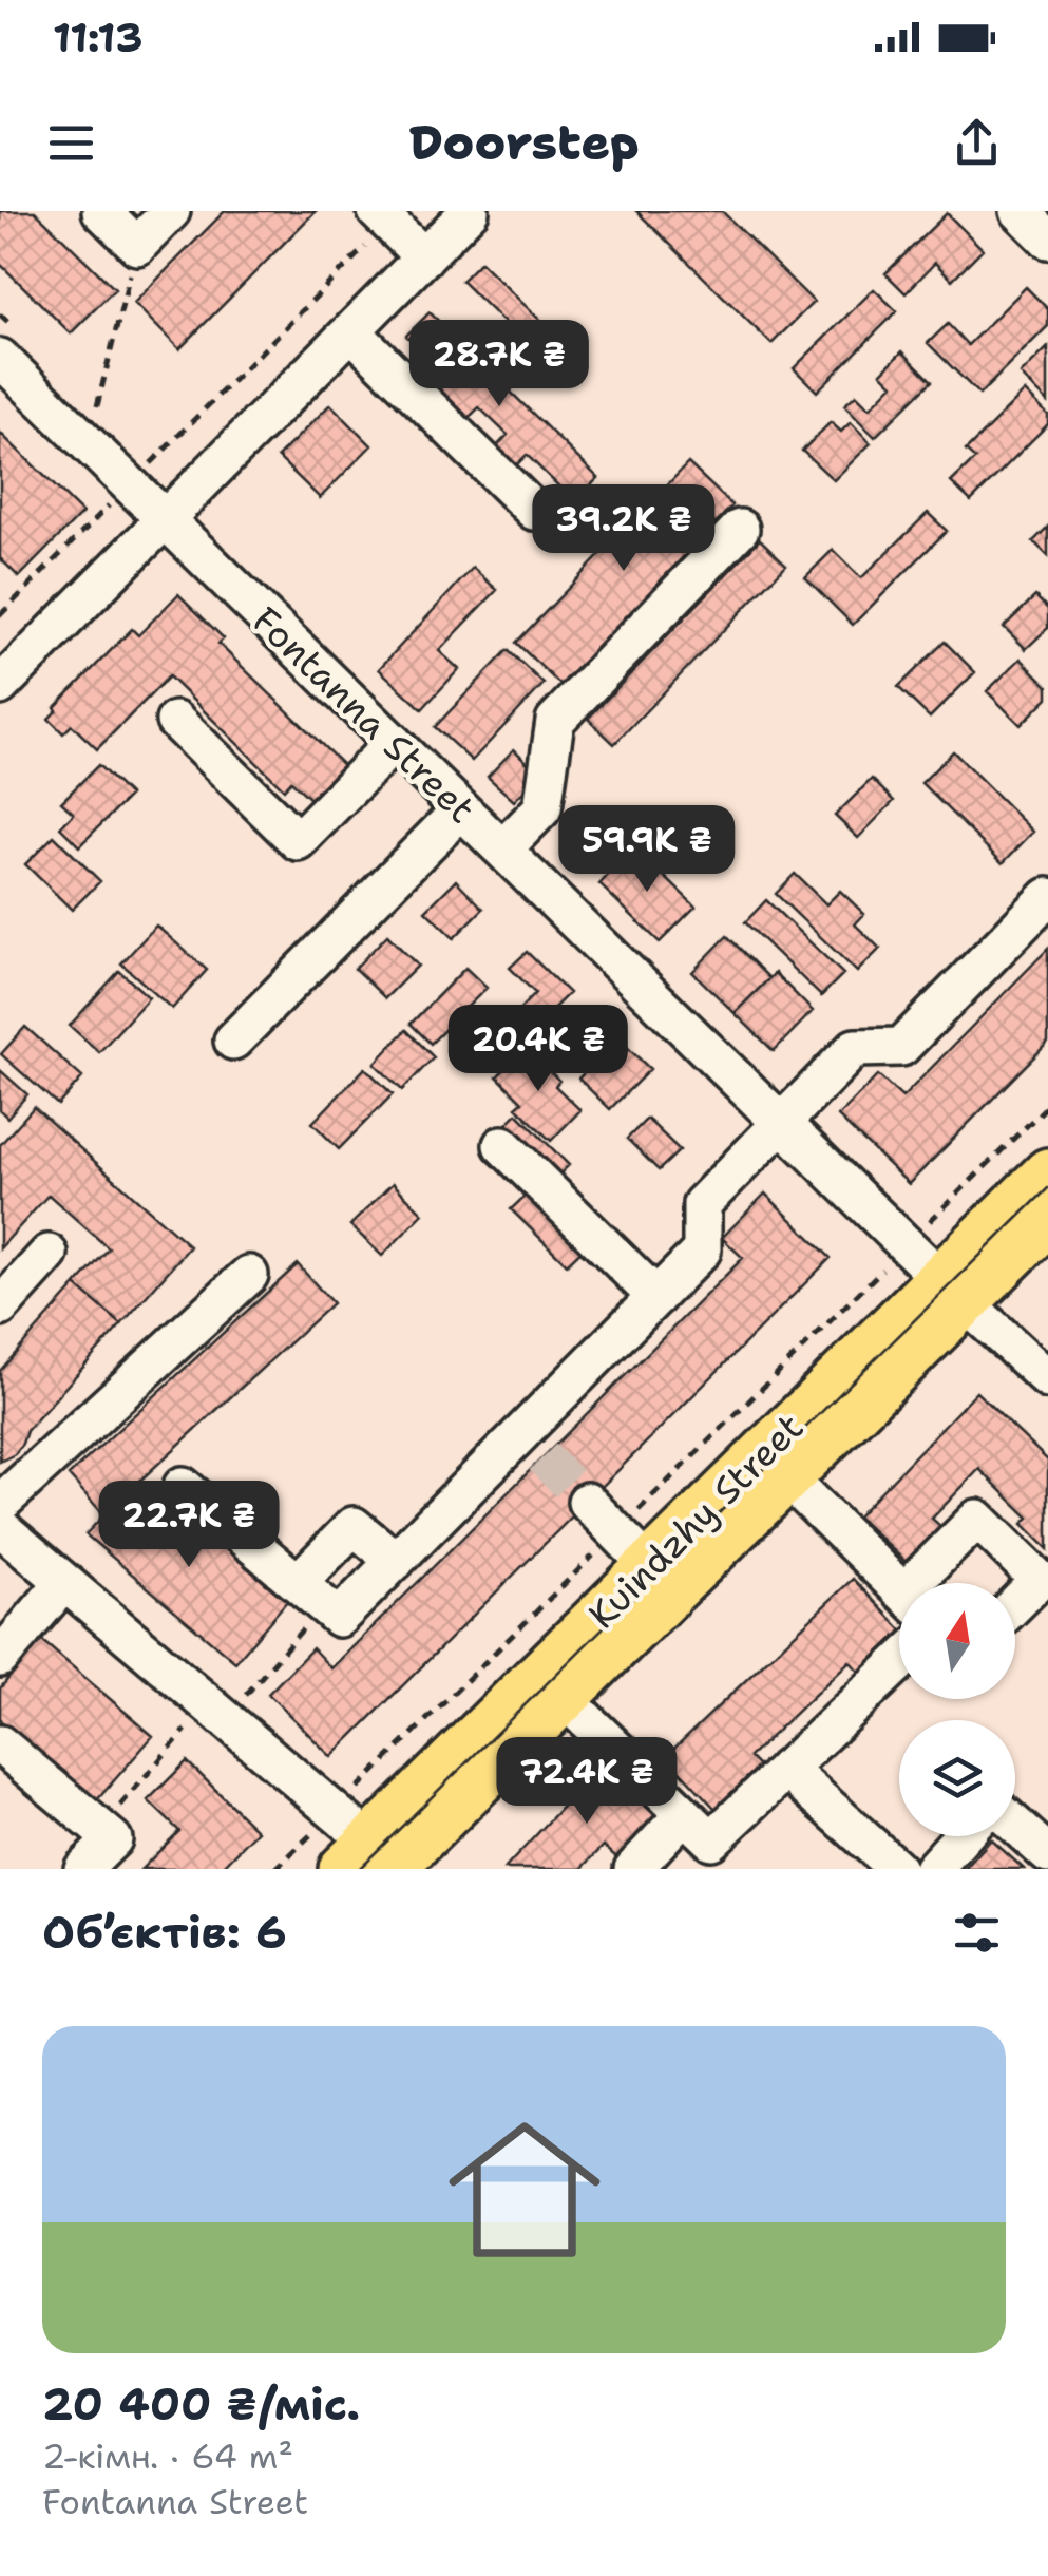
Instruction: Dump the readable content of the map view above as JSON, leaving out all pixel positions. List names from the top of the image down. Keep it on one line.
{"streets":{"main road":["Kuindzhy Street"],"street":["Fontanna Street"]},"crossings":[["Fontanna Street","Kuindzhy Street"]],"north":"top","page":{"status":"11:13","header":"Doorstep","price":["28.7K ₴","39.2K ₴","59.9K ₴","20.4K ₴","22.7K ₴","72.4K ₴"],"heading":"Об’єктів: 6","list":[{"name":"20 400 ₴/міс.","note":"2-кімн. · 64 m² · Fontanna Street"}]}}
